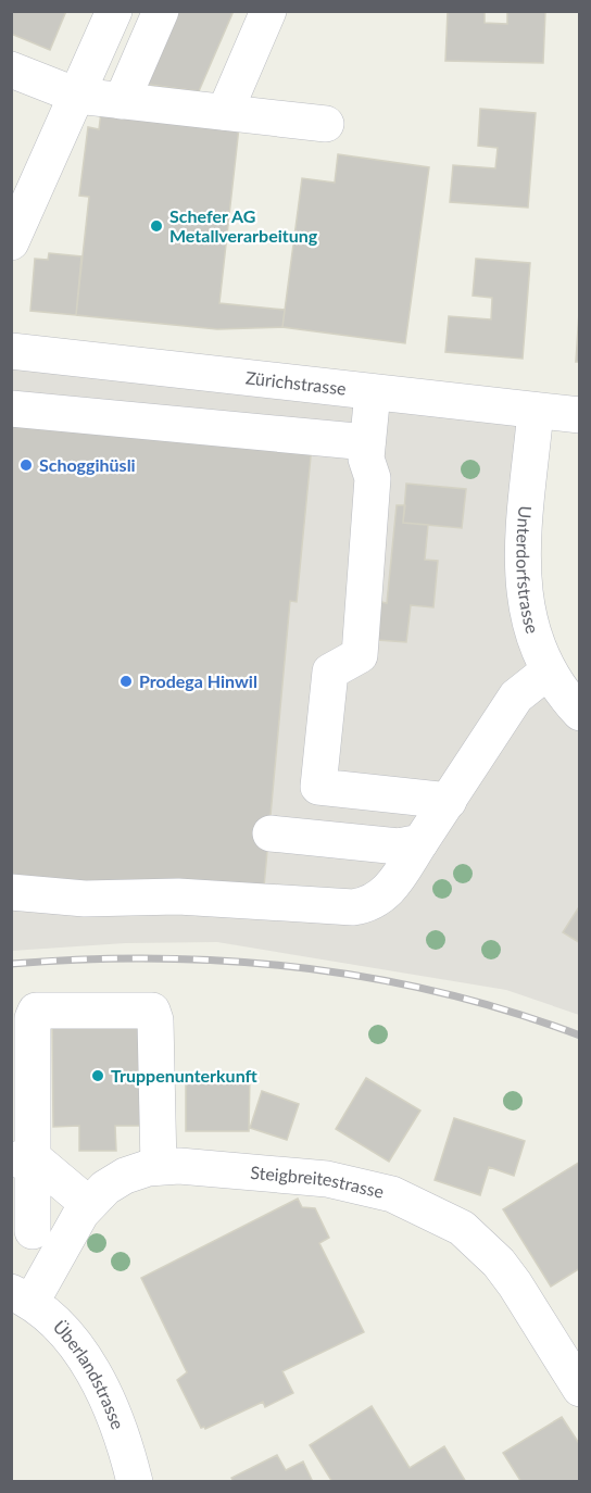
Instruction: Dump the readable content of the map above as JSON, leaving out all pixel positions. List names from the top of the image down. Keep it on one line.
{"streets":{"street":["Zürichstrasse","Unterdorfstrasse","Steigbreitestrasse","Überlandstrasse"]},"crossings":[["Zürichstrasse","Unterdorfstrasse"],["Steigbreitestrasse","Überlandstrasse"]],"places":["Schefer AG Metallverarbeitung","Schoggihüsli","Prodega Hinwil","Truppenunterkunft"]}
